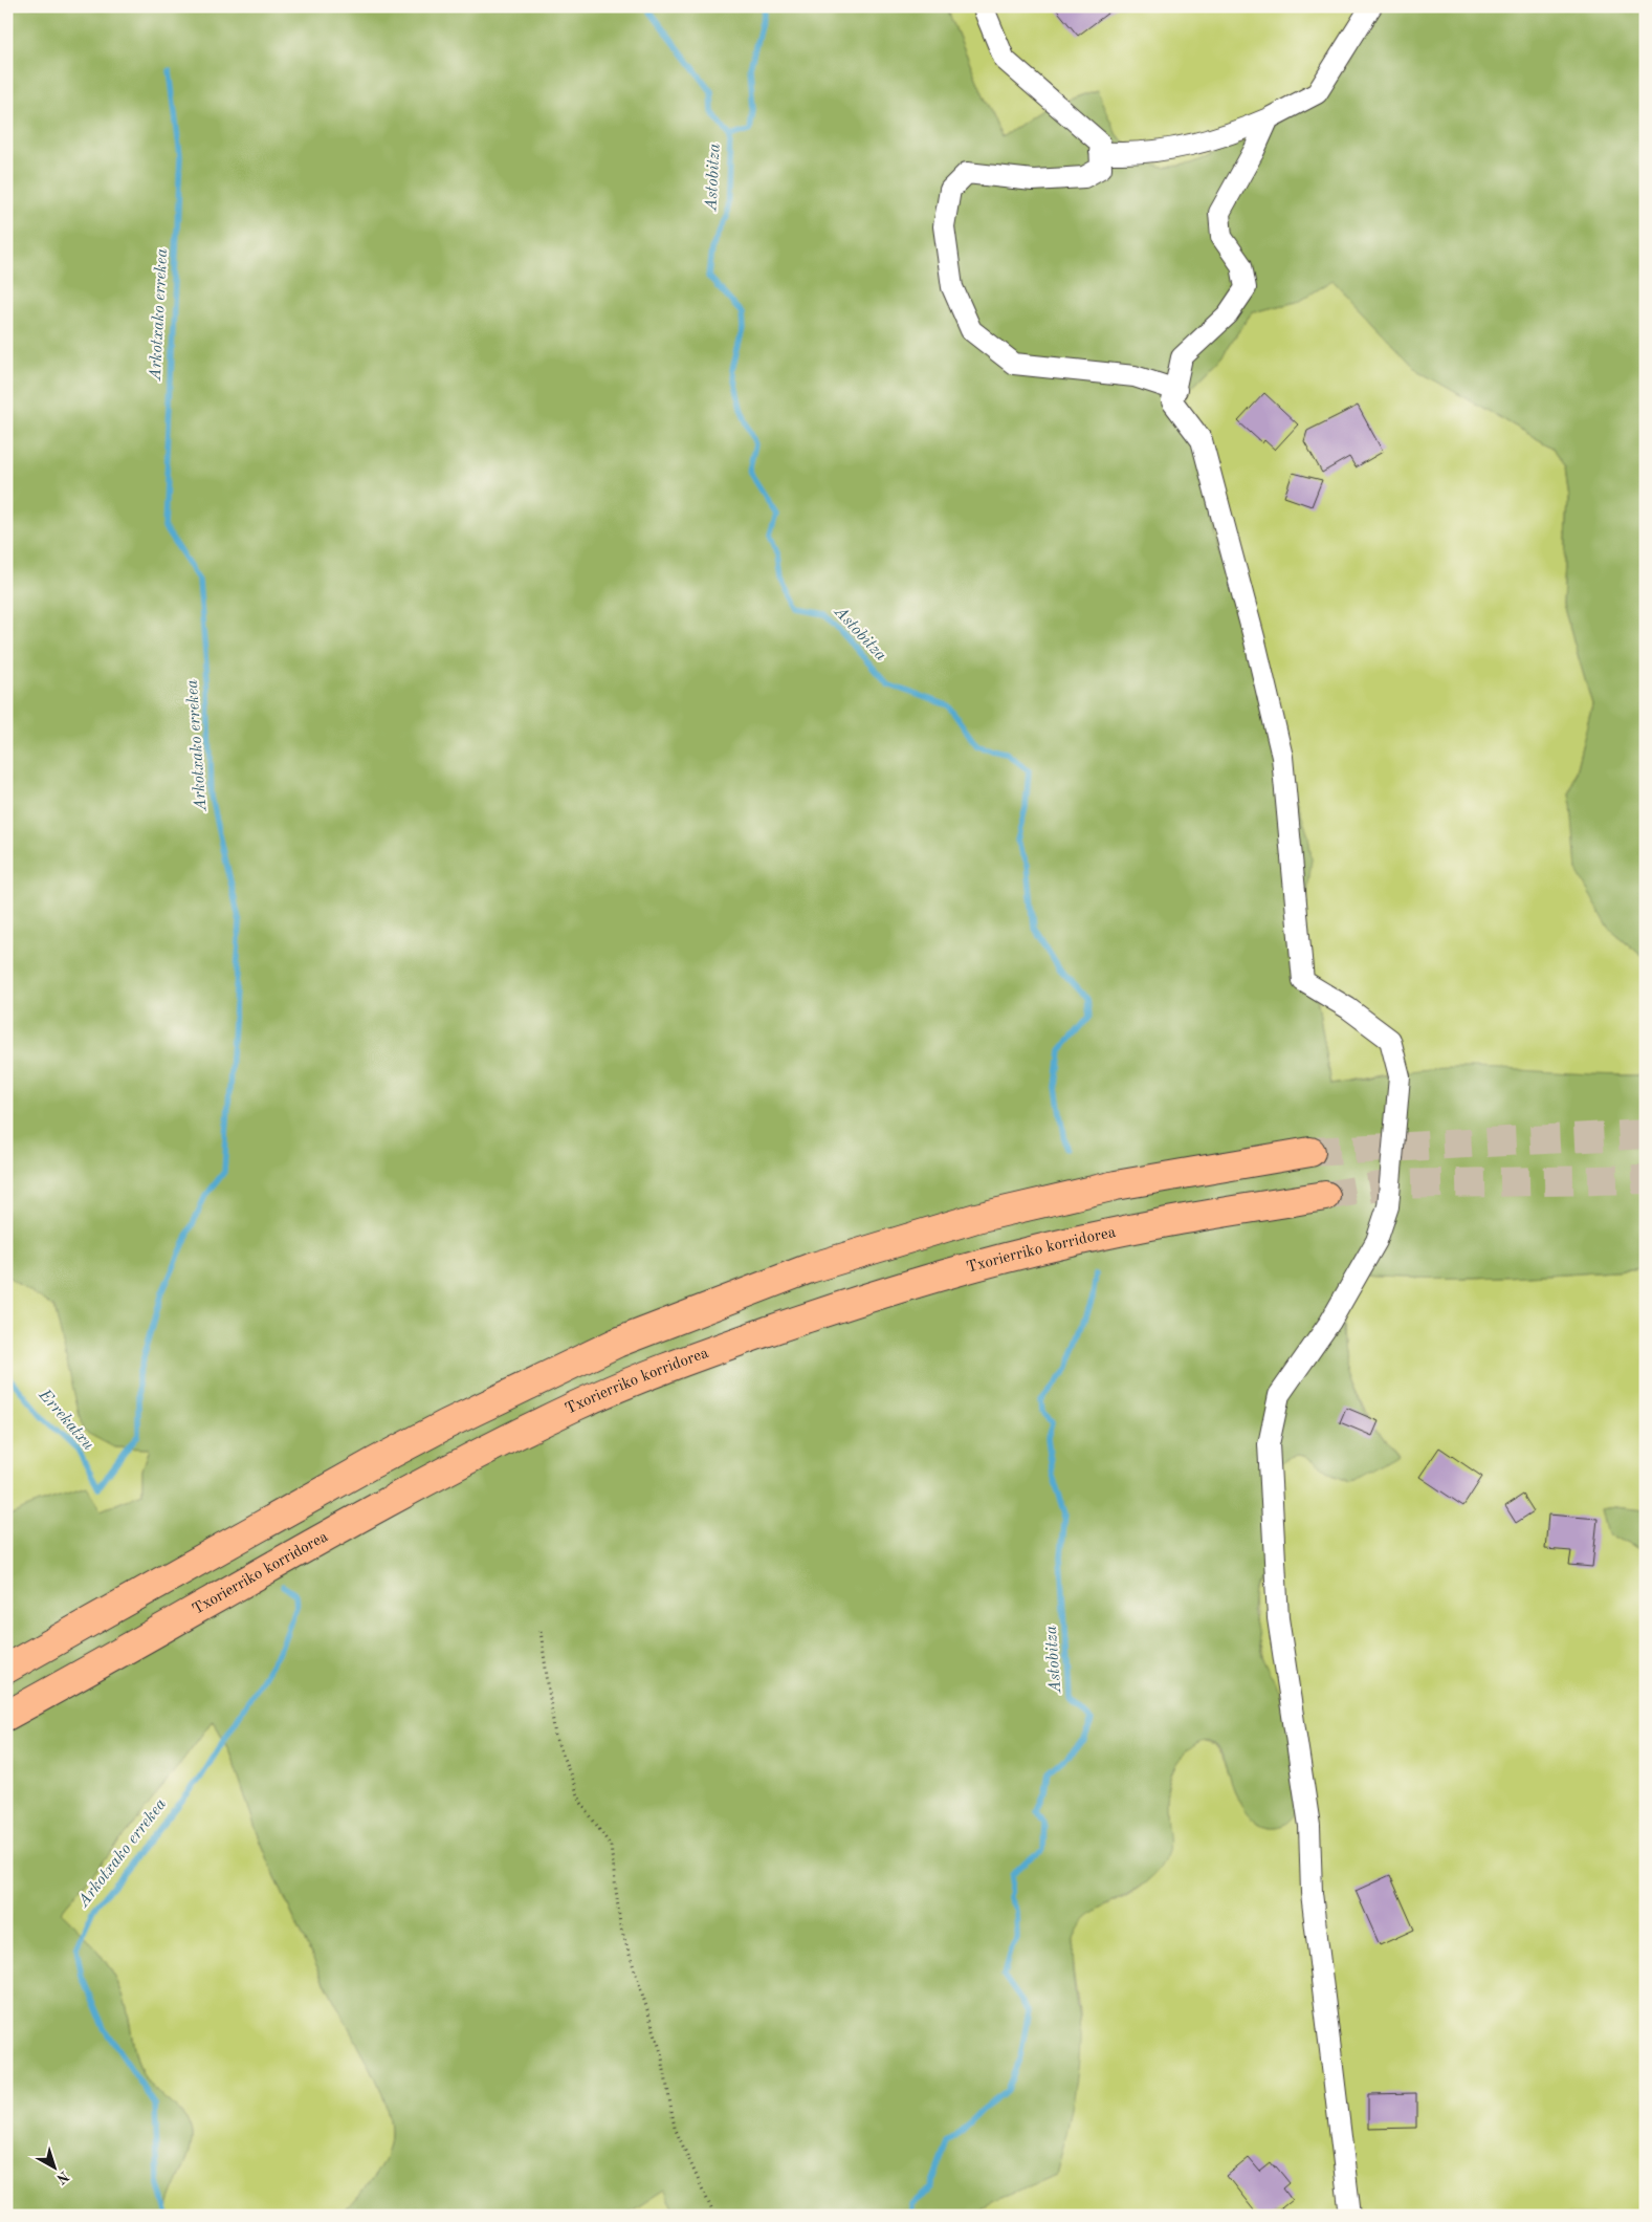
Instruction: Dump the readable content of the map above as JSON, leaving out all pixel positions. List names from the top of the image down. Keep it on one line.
{"streets":{"highway":["Txorierriko korridorea"]},"water":["Astobitza","Arkotxako errekea","Errekatxu"],"north":"bottom right"}
